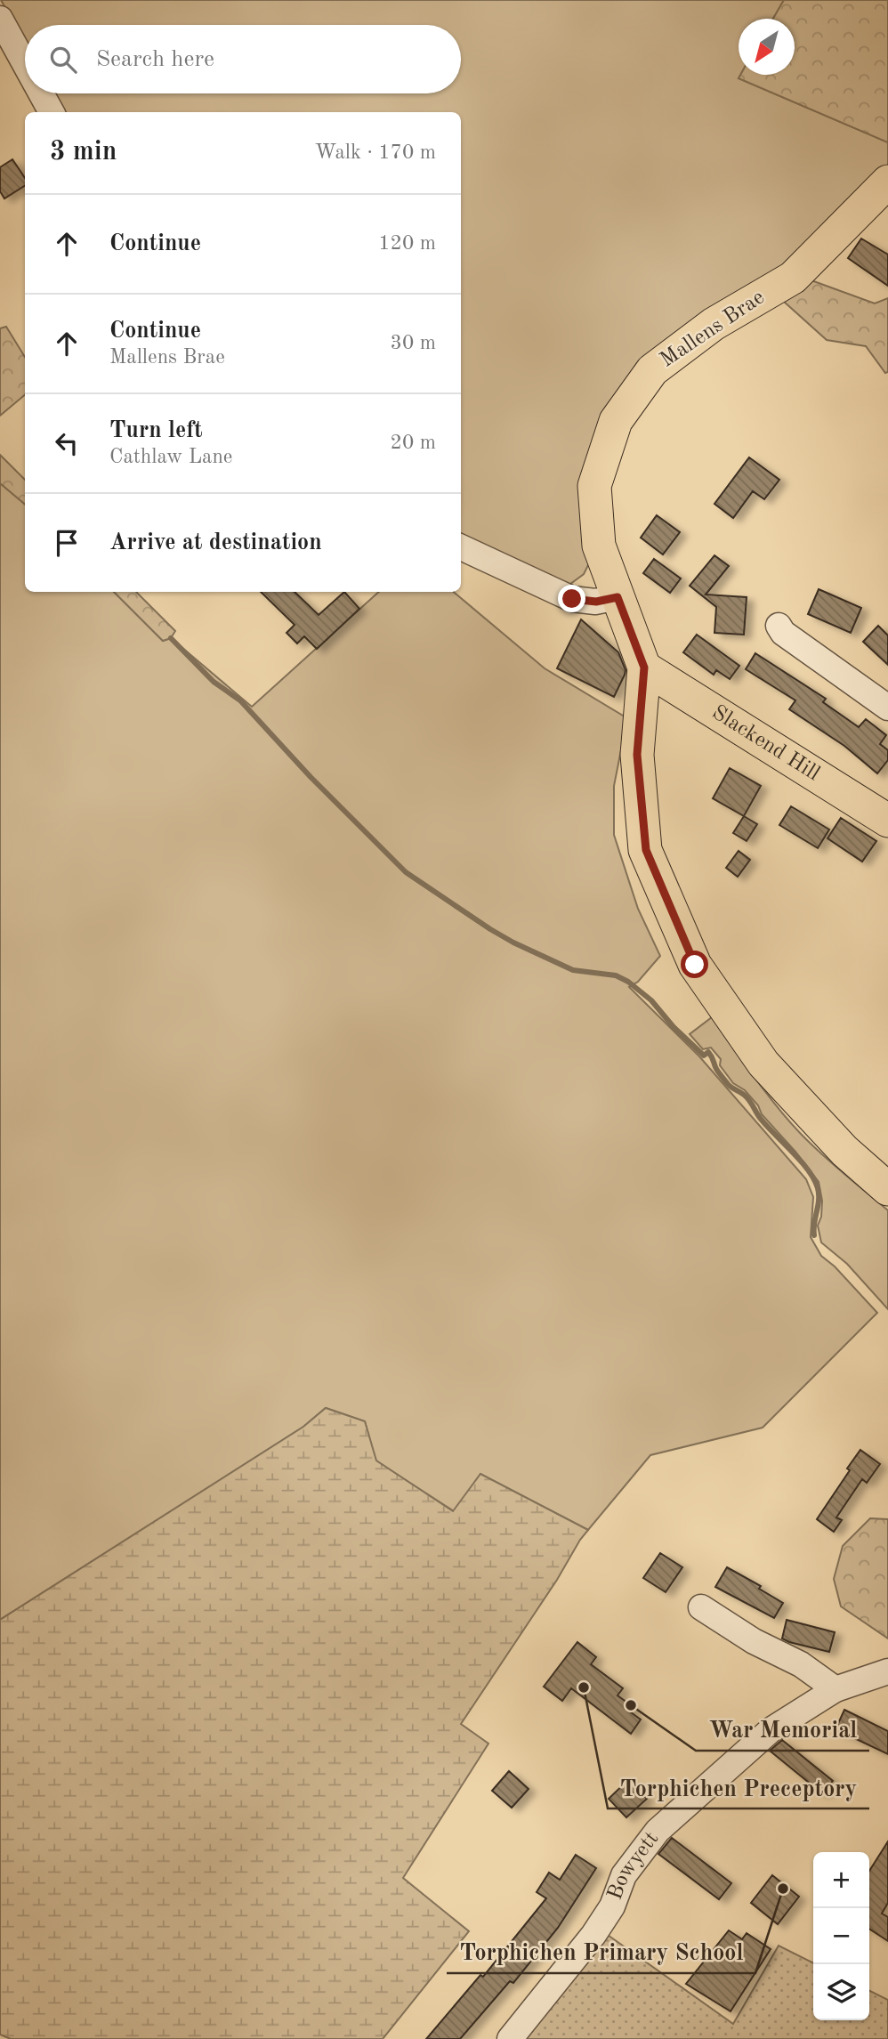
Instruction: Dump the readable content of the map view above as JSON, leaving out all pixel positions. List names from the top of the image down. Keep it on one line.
{"streets":{"main road":["Mallens Brae","Slackend Hill"],"street":["Bowyett"]},"crossings":[["Mallens Brae","Slackend Hill"]],"places":["Torphichen Preceptory","War Memorial","Torphichen Primary School"],"north":"bottom left","page":{"search":"Search here","heading":["3 min","Walk · 170 m"],"list":[["Continue","120 m"],["Continue","Mallens Brae","30 m"],["Turn left","Cathlaw Lane","20 m"],"Arrive at destination"],"map_buttons":["+","−"]}}
